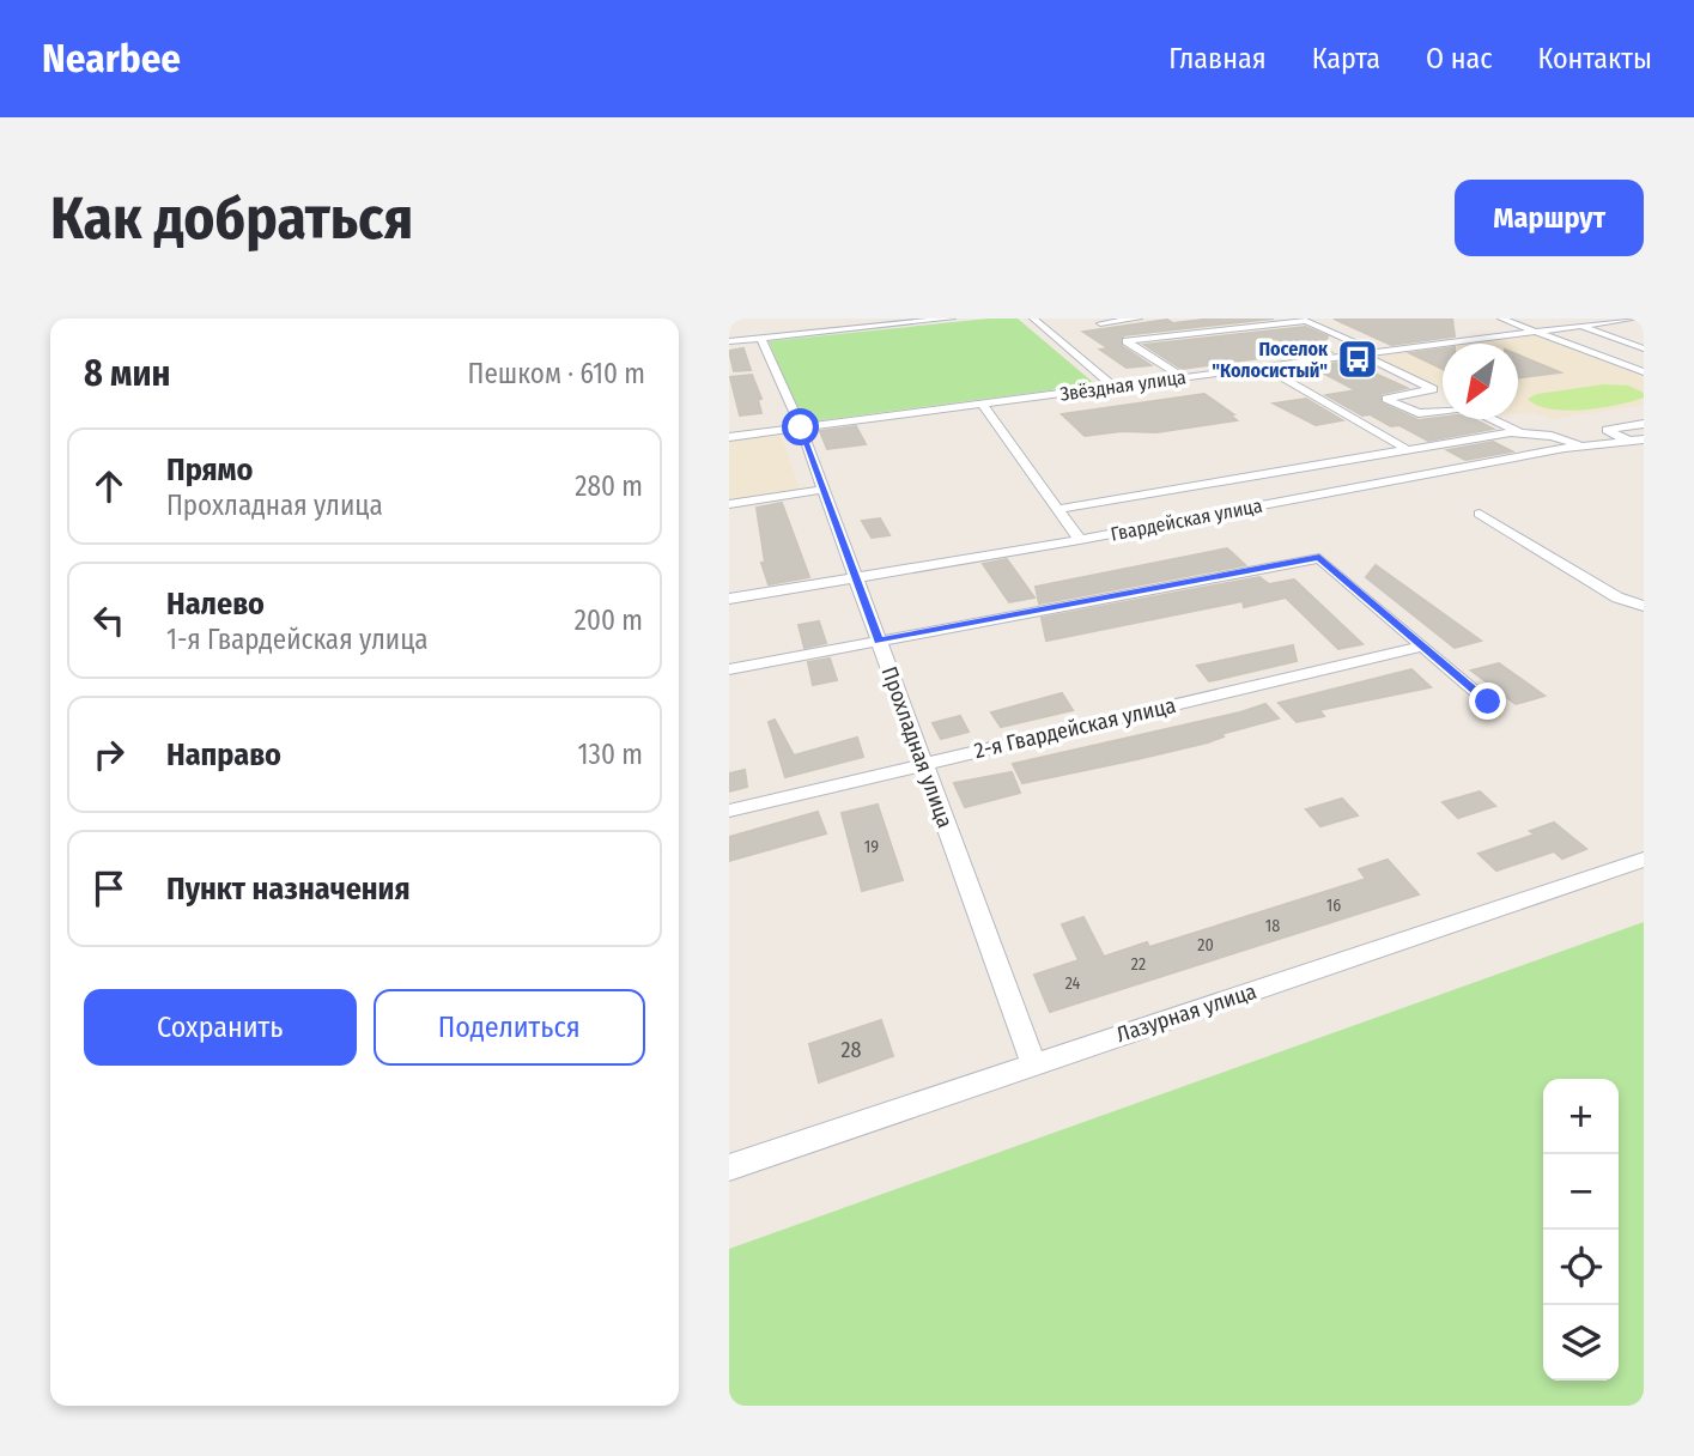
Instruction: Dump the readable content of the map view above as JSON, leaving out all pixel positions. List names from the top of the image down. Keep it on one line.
{"streets":{"street":["Звёздная улица","Гвардейская улица","2-я Гвардейская улица","Прохладная улица","Лазурная улица"]},"crossings":[["Звёздная улица","Прохладная улица"],["Гвардейская улица","Прохладная улица"],["2-я Гвардейская улица","Прохладная улица"],["Прохладная улица","Лазурная улица"]],"places":{"bus stop":["Поселок \"Колосистый\""]},"house_numbers":["19","16","18","20","22","24","28"],"north":"bottom left","page":{"header":"Nearbee","nav":["Главная","Карта","О нас","Контакты"],"buttons":["Маршрут",["Сохранить","Поделиться"]],"title":"Как добраться","heading":["8 мин","Пешком · 610 m"],"list":[["Прямо","Прохладная улица","280 m"],["Налево","1-я Гвардейская улица","200 m"],["Направо","130 m"],"Пункт назначения"],"map_buttons":["+","−"]}}
